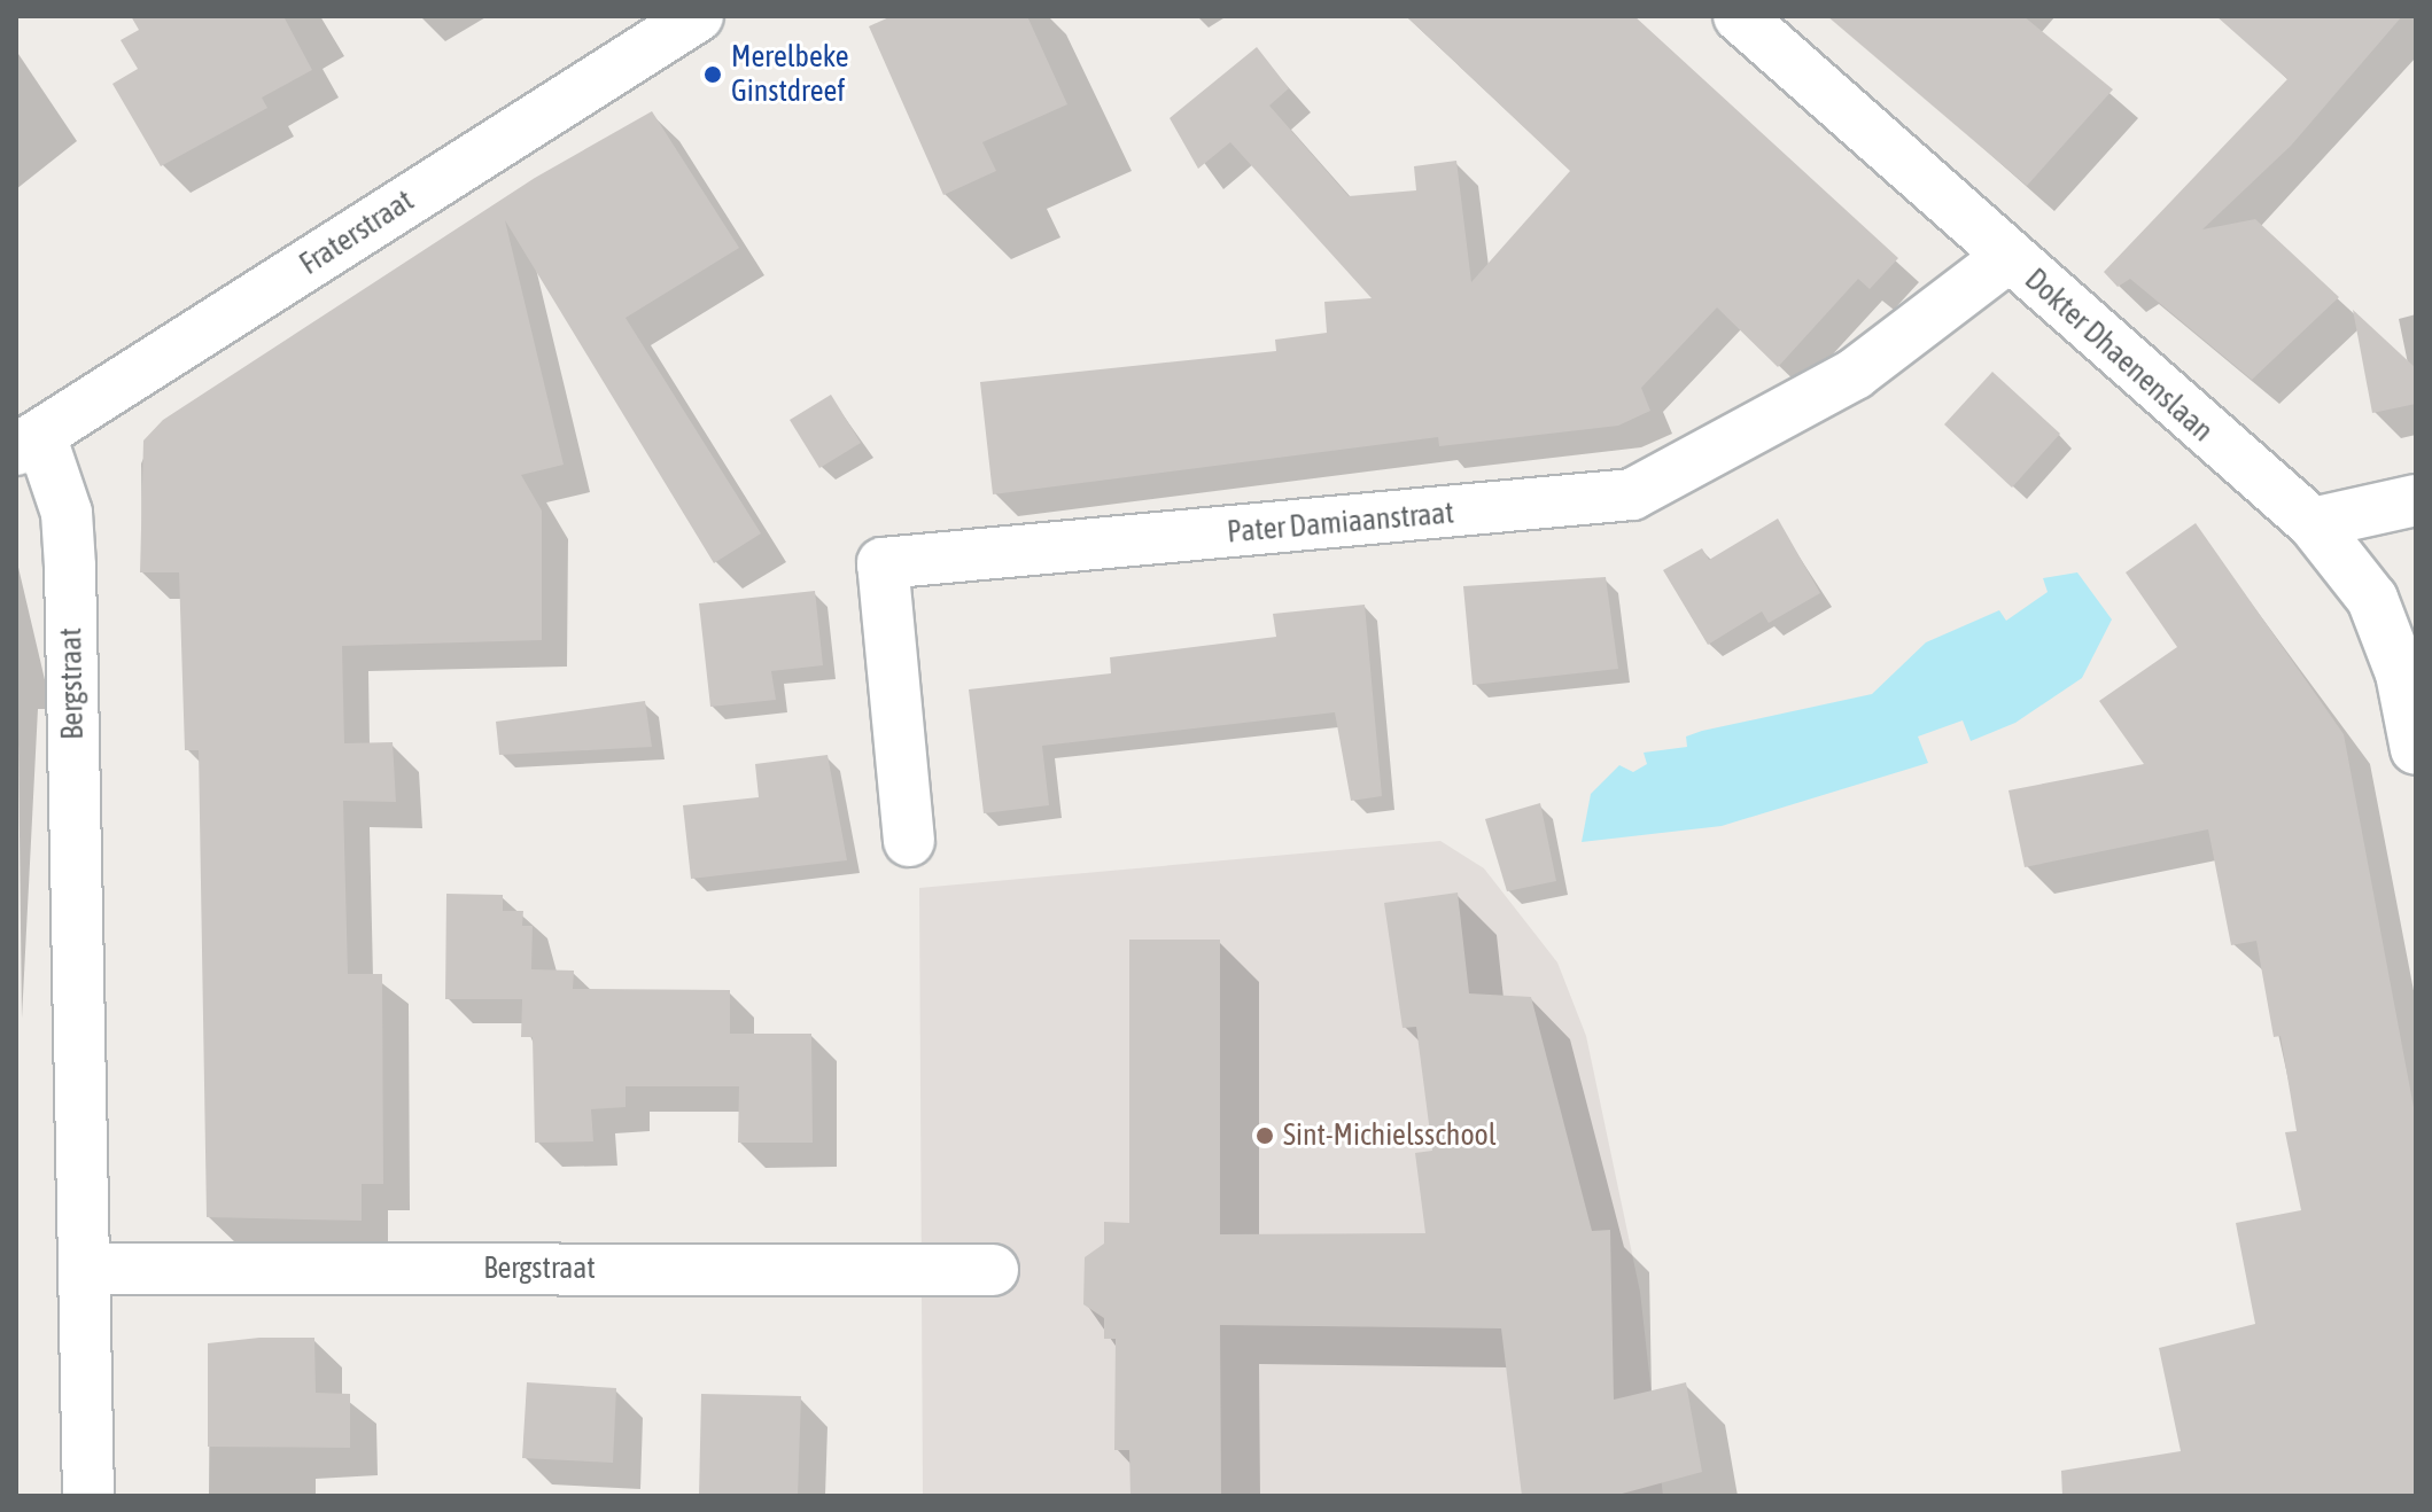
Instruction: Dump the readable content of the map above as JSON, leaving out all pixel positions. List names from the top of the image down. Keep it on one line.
{"streets":{"street":["Fraterstraat","Dokter Dhaenenslaan","Pater Damiaanstraat","Bergstraat"]},"crossings":[["Fraterstraat","Bergstraat"],["Dokter Dhaenenslaan","Pater Damiaanstraat"]],"places":["Merelbeke Ginstdreef","Sint-Michielsschool"]}
